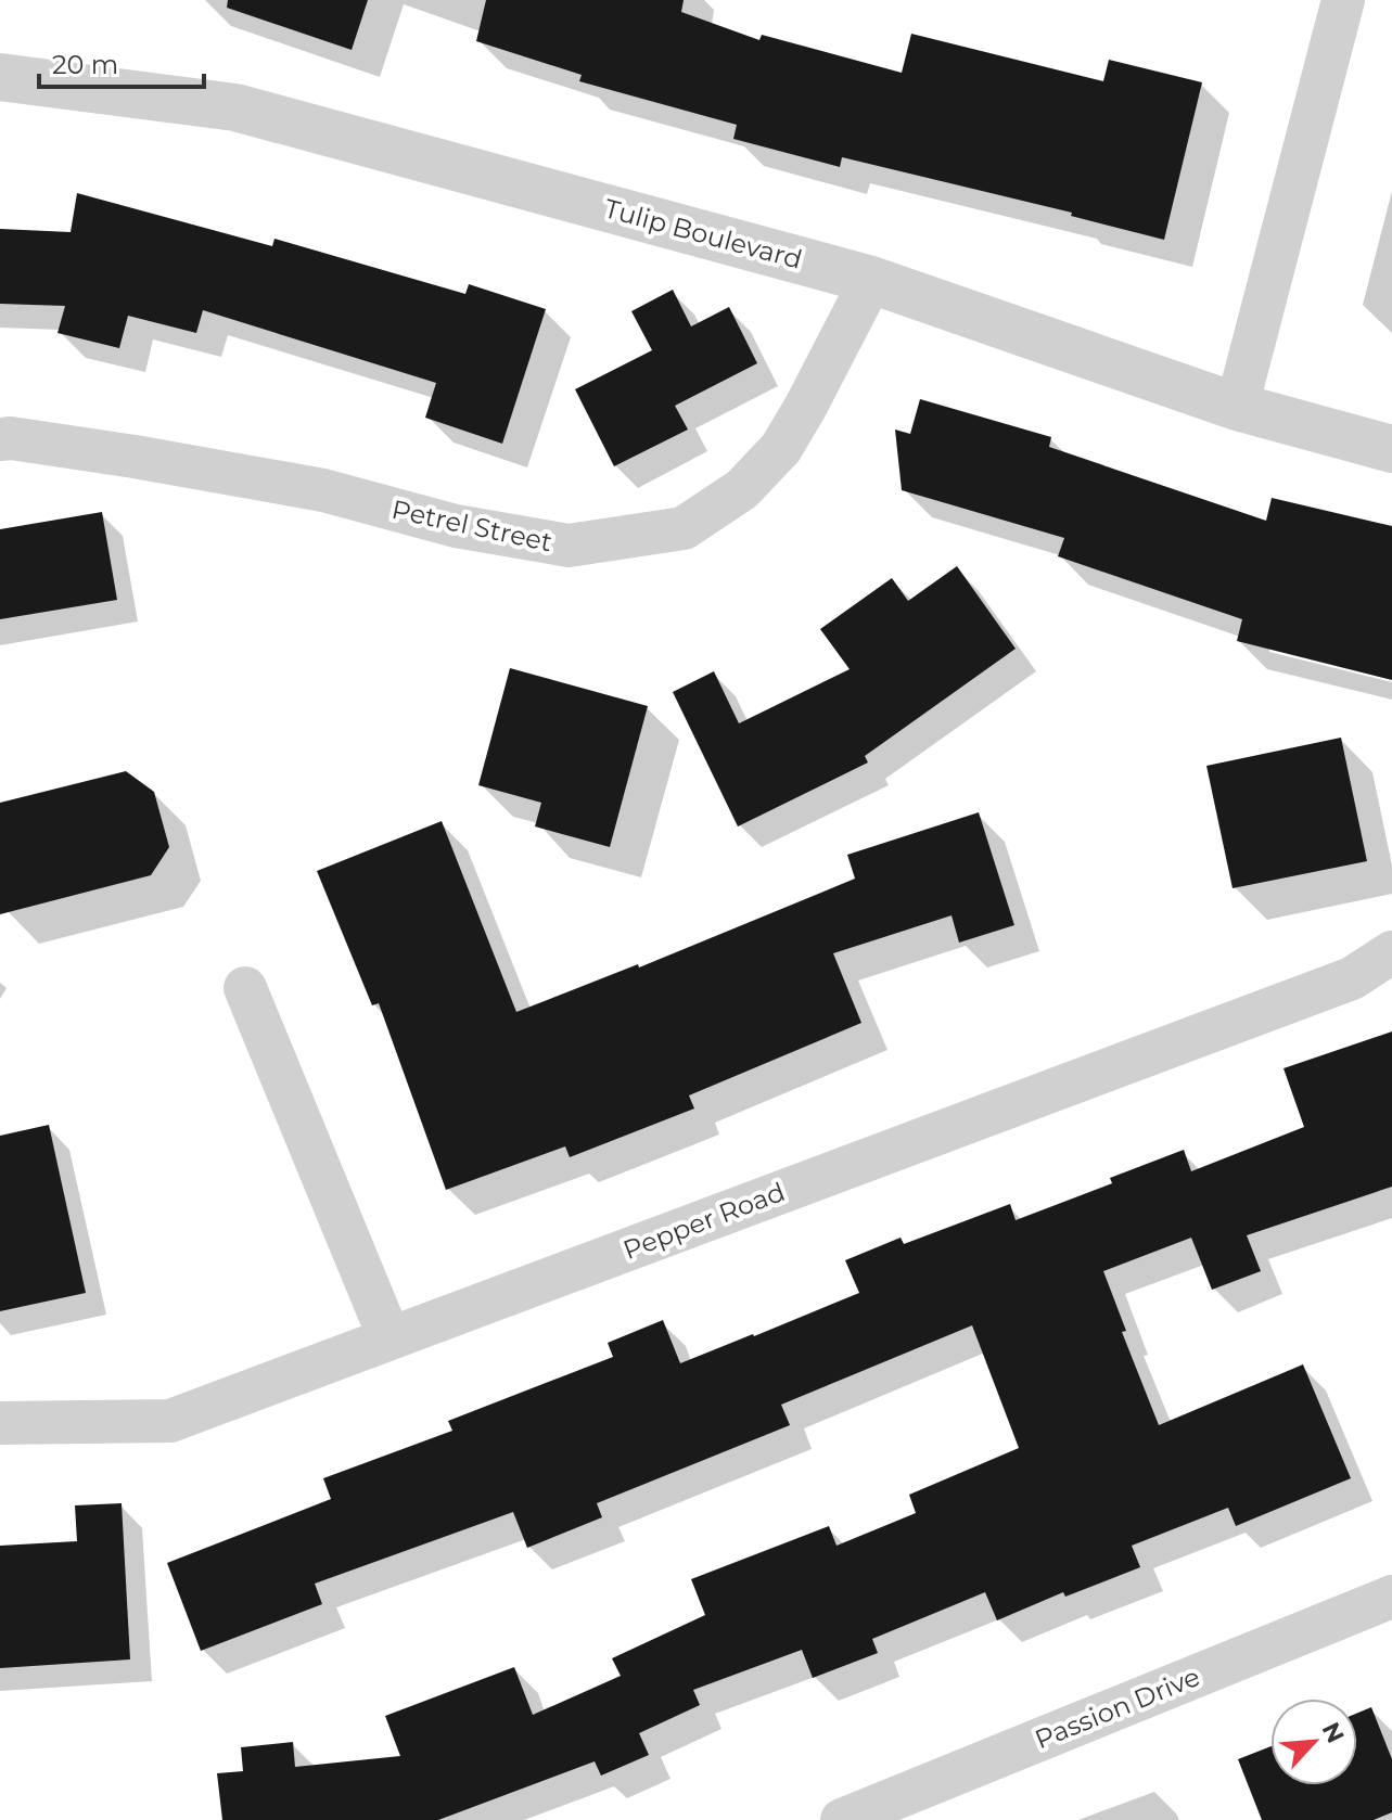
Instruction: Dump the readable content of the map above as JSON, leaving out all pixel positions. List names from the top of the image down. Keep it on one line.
{"streets":{"street":["Tulip Boulevard","Petrel Street","Pepper Road","Passion Drive"]},"crossings":[["Tulip Boulevard","Petrel Street"]],"scale_bar":"20 m","north":"top right"}
